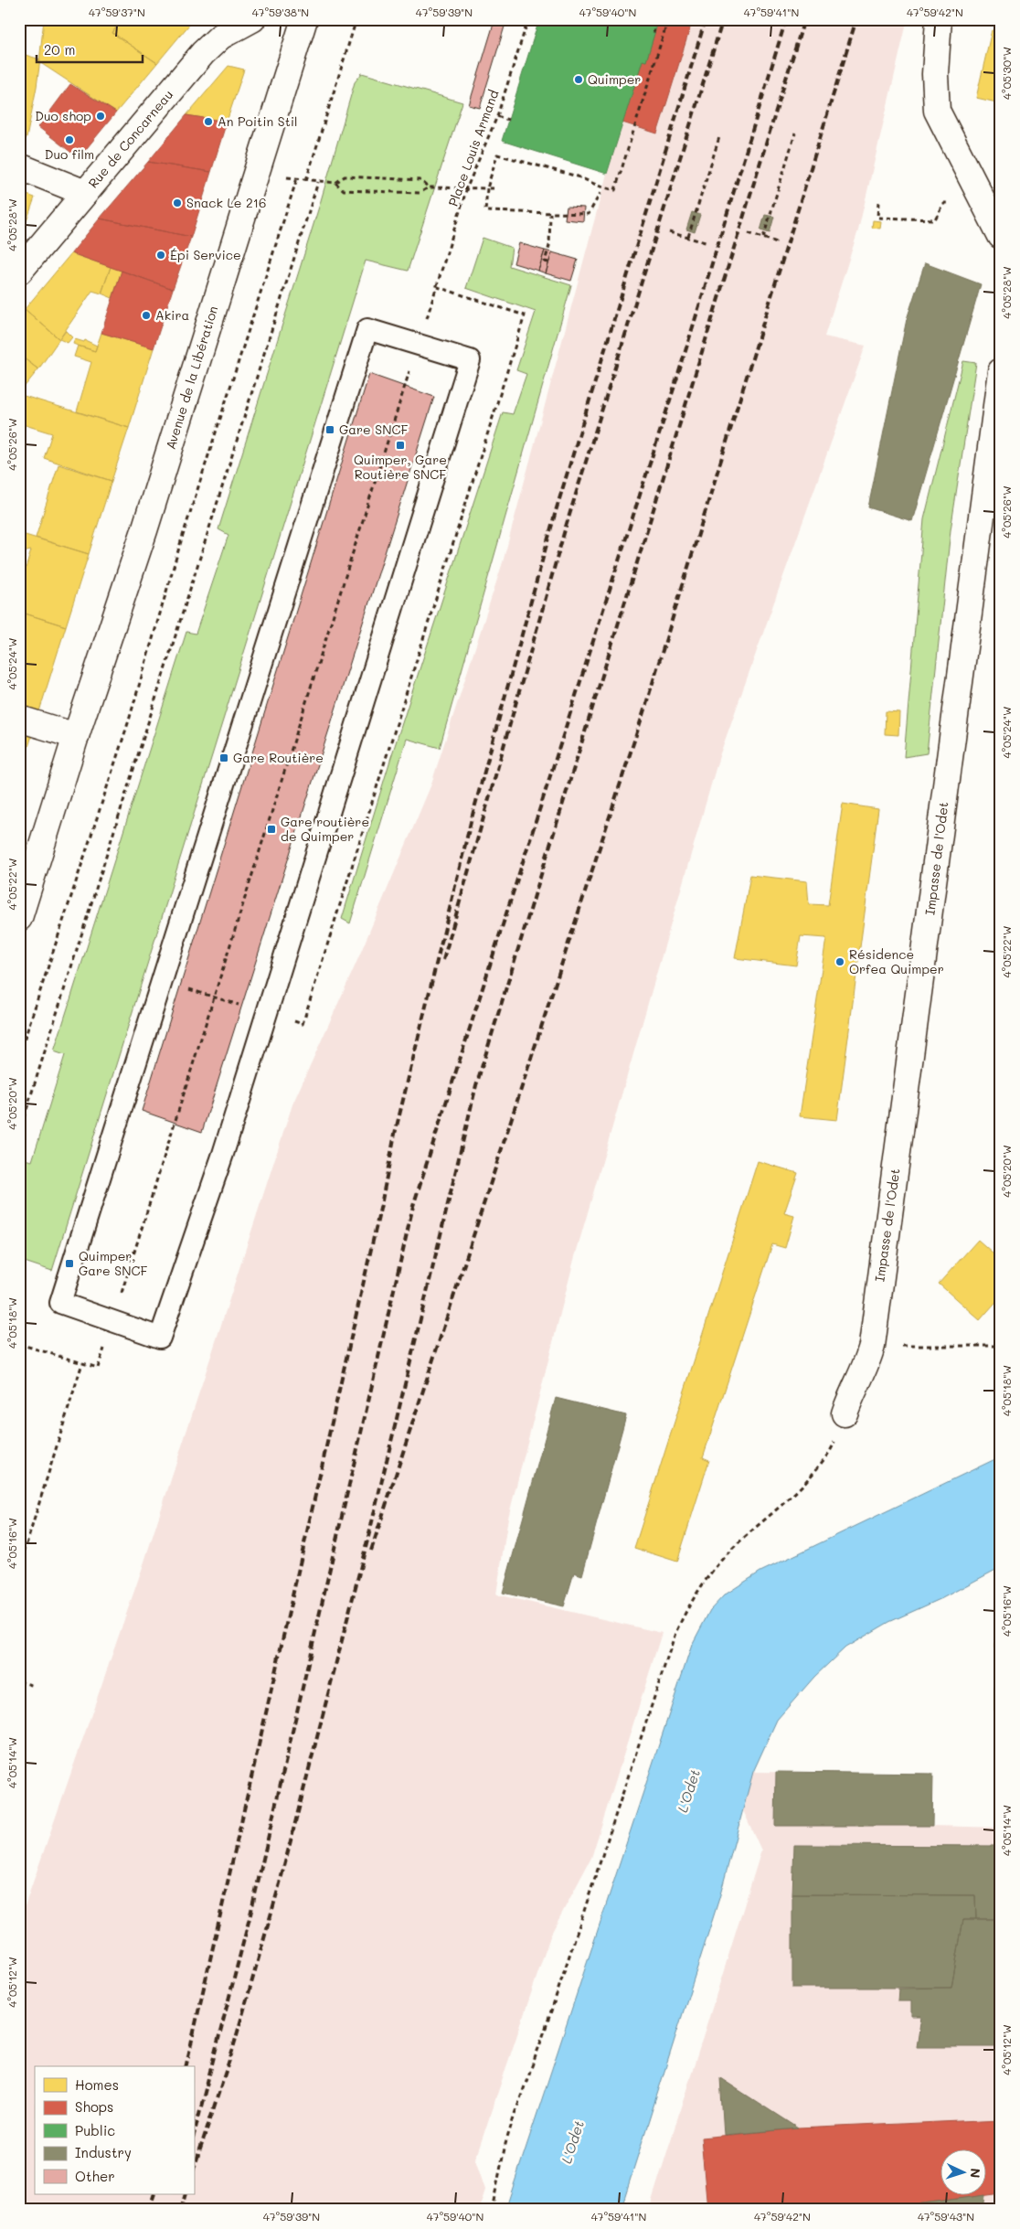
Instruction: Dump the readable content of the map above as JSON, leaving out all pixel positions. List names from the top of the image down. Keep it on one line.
{"streets":{"street":["Rue de Concarneau","Avenue de la Libération","Impasse de l'Odet"],"path":["Place Louis Armand"]},"water":["L'Odet"],"places":{"other":["Quimper","Duo shop","An Poitin Stil","Duo film","Snack Le 216","Épi Service","Akira","Résidence Orfea Quimper"],"transit":["Gare SNCF","Quimper, Gare Routière SNCF","Gare Routière","Gare routière de Quimper","Quimper, Gare SNCF"]},"legend":["Homes","Shops","Public","Industry","Other"],"scale_bar":"20 m","north":"right","coordinates":["47°59'37\"N","47°59'38\"N","47°59'39\"N","47°59'40\"N","47°59'41\"N","47°59'42\"N","4°05'30\"W","4°05'28\"W","4°05'26\"W","4°05'24\"W","4°05'22\"W","4°05'20\"W","4°05'18\"W","4°05'16\"W","4°05'14\"W","4°05'12\"W","47°59'43\"N"]}
